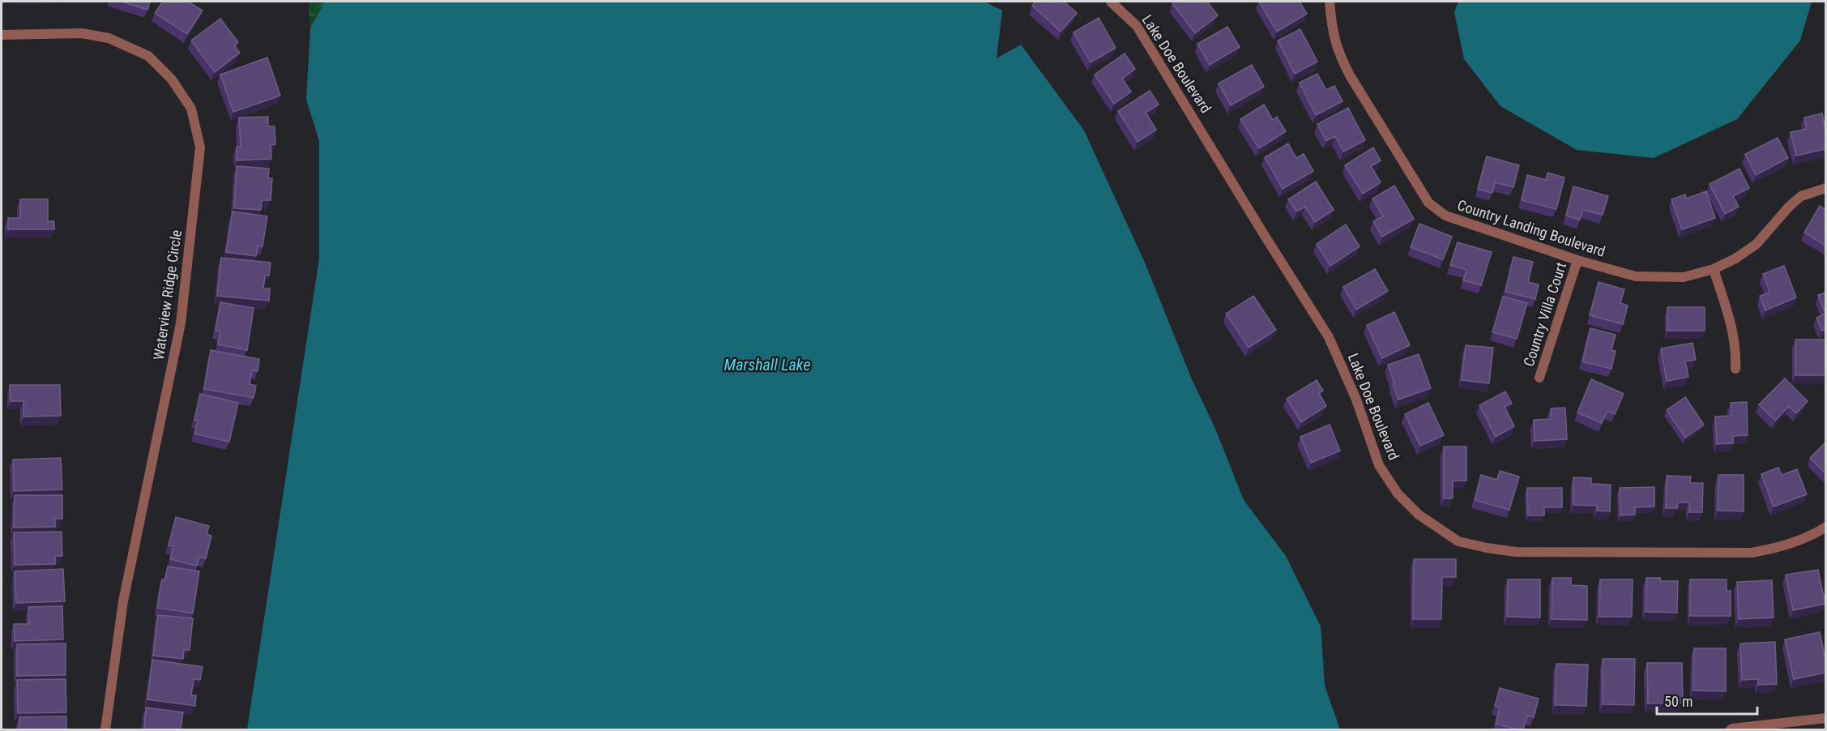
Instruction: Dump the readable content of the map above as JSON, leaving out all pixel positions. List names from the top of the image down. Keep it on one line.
{"streets":{"street":["Lake Doe Boulevard","Country Landing Boulevard","Waterview Ridge Circle","Country Villa Court"]},"crossings":[["Country Landing Boulevard","Country Villa Court"]],"water":["Marshall Lake"],"scale_bar":"50 m"}
